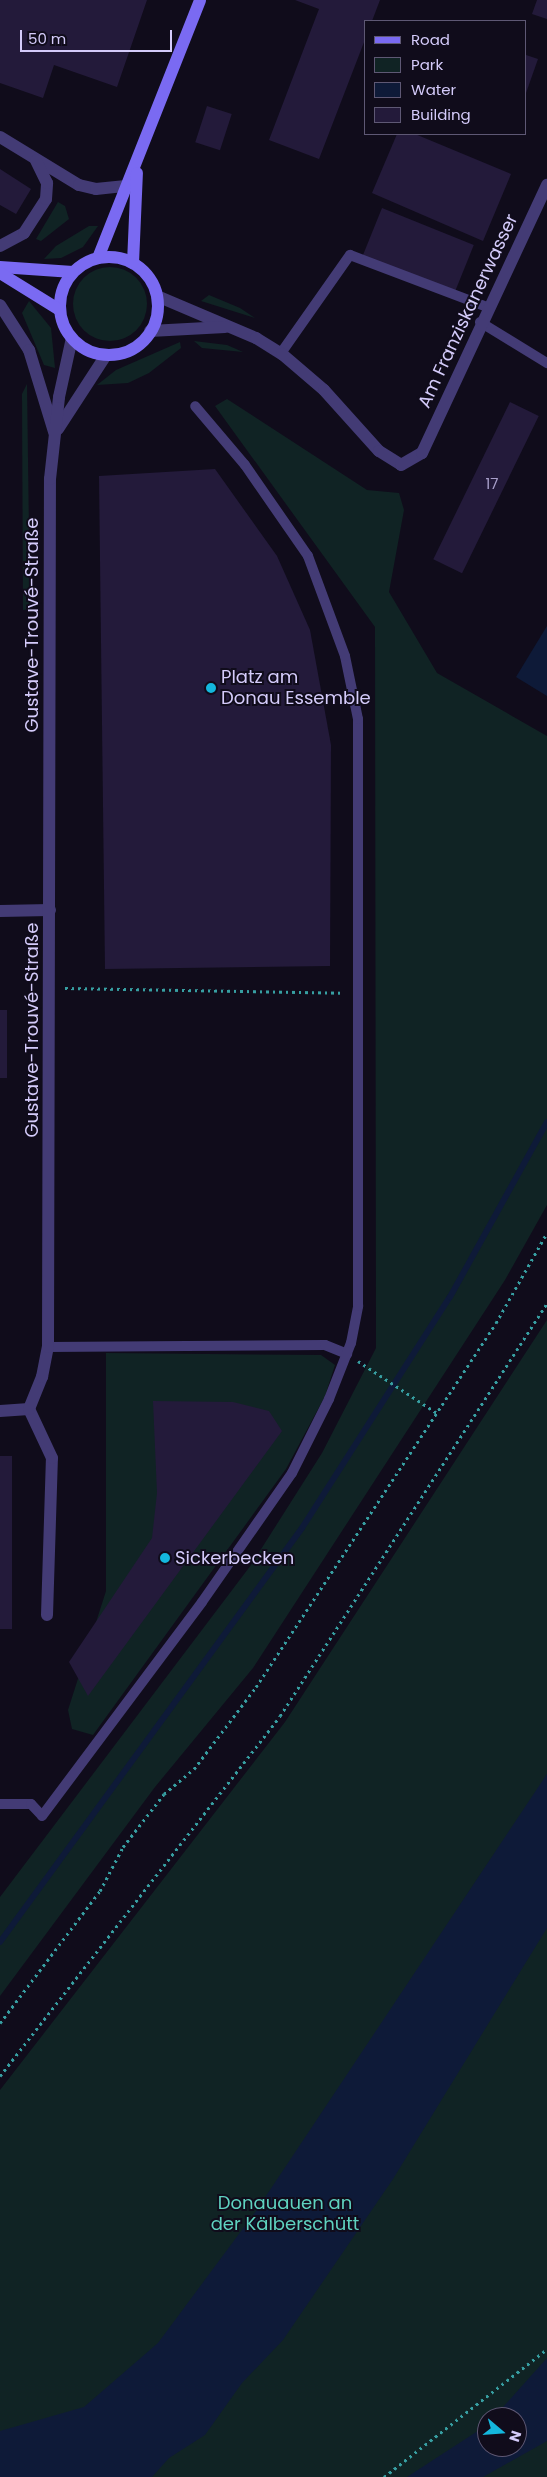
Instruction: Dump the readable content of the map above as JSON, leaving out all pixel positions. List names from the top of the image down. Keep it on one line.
{"streets":{"street":["Am Franziskanerwasser","Gustave-Trouvé-Straße"]},"parks":["Donauauen an der Kälberschütt"],"places":["Platz am Donau Essemble","Sickerbecken"],"house_numbers":["17"],"legend":["Road","Park","Water","Building"],"scale_bar":"50 m","north":"right"}
